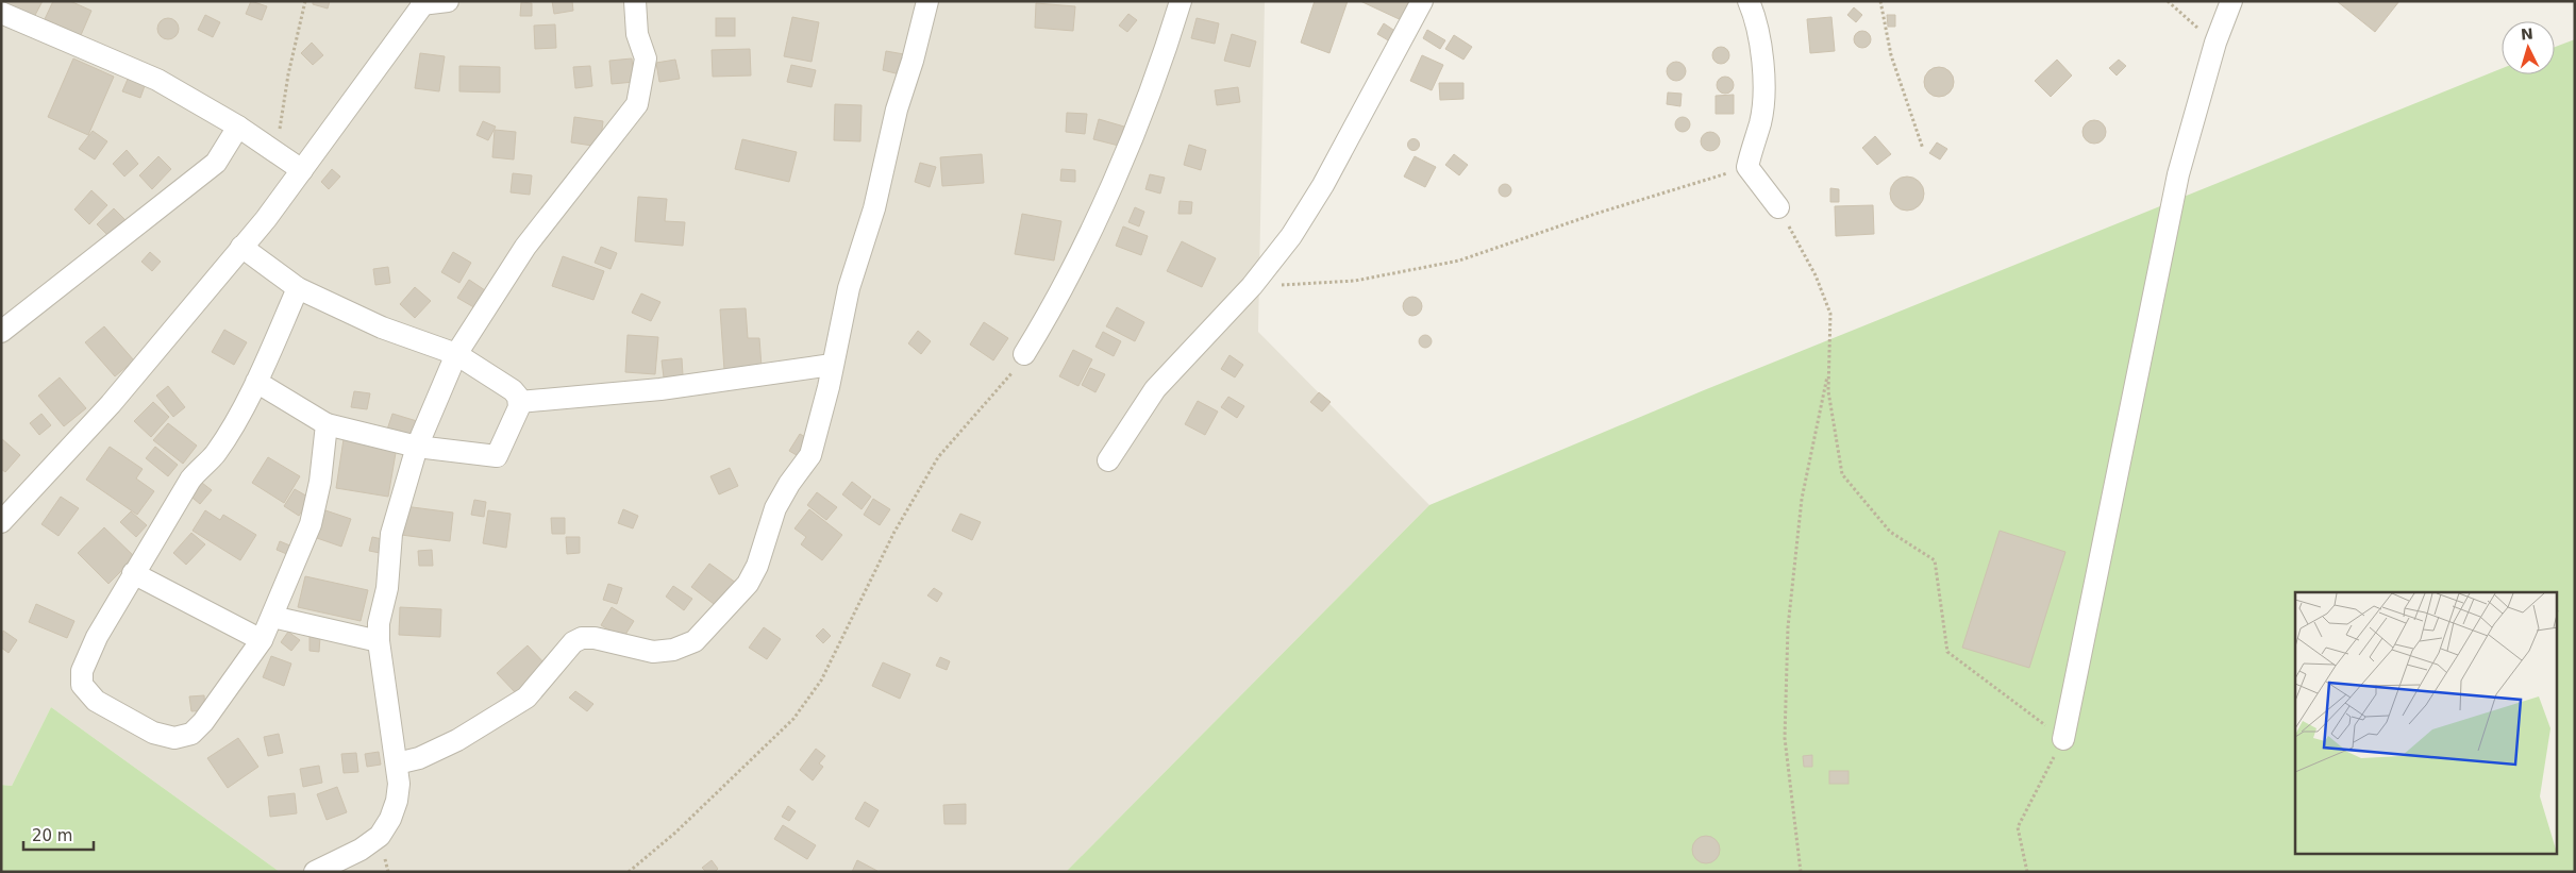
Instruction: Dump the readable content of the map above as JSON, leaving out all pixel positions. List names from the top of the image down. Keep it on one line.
{"scale_bar":"20 m","north":"top"}
